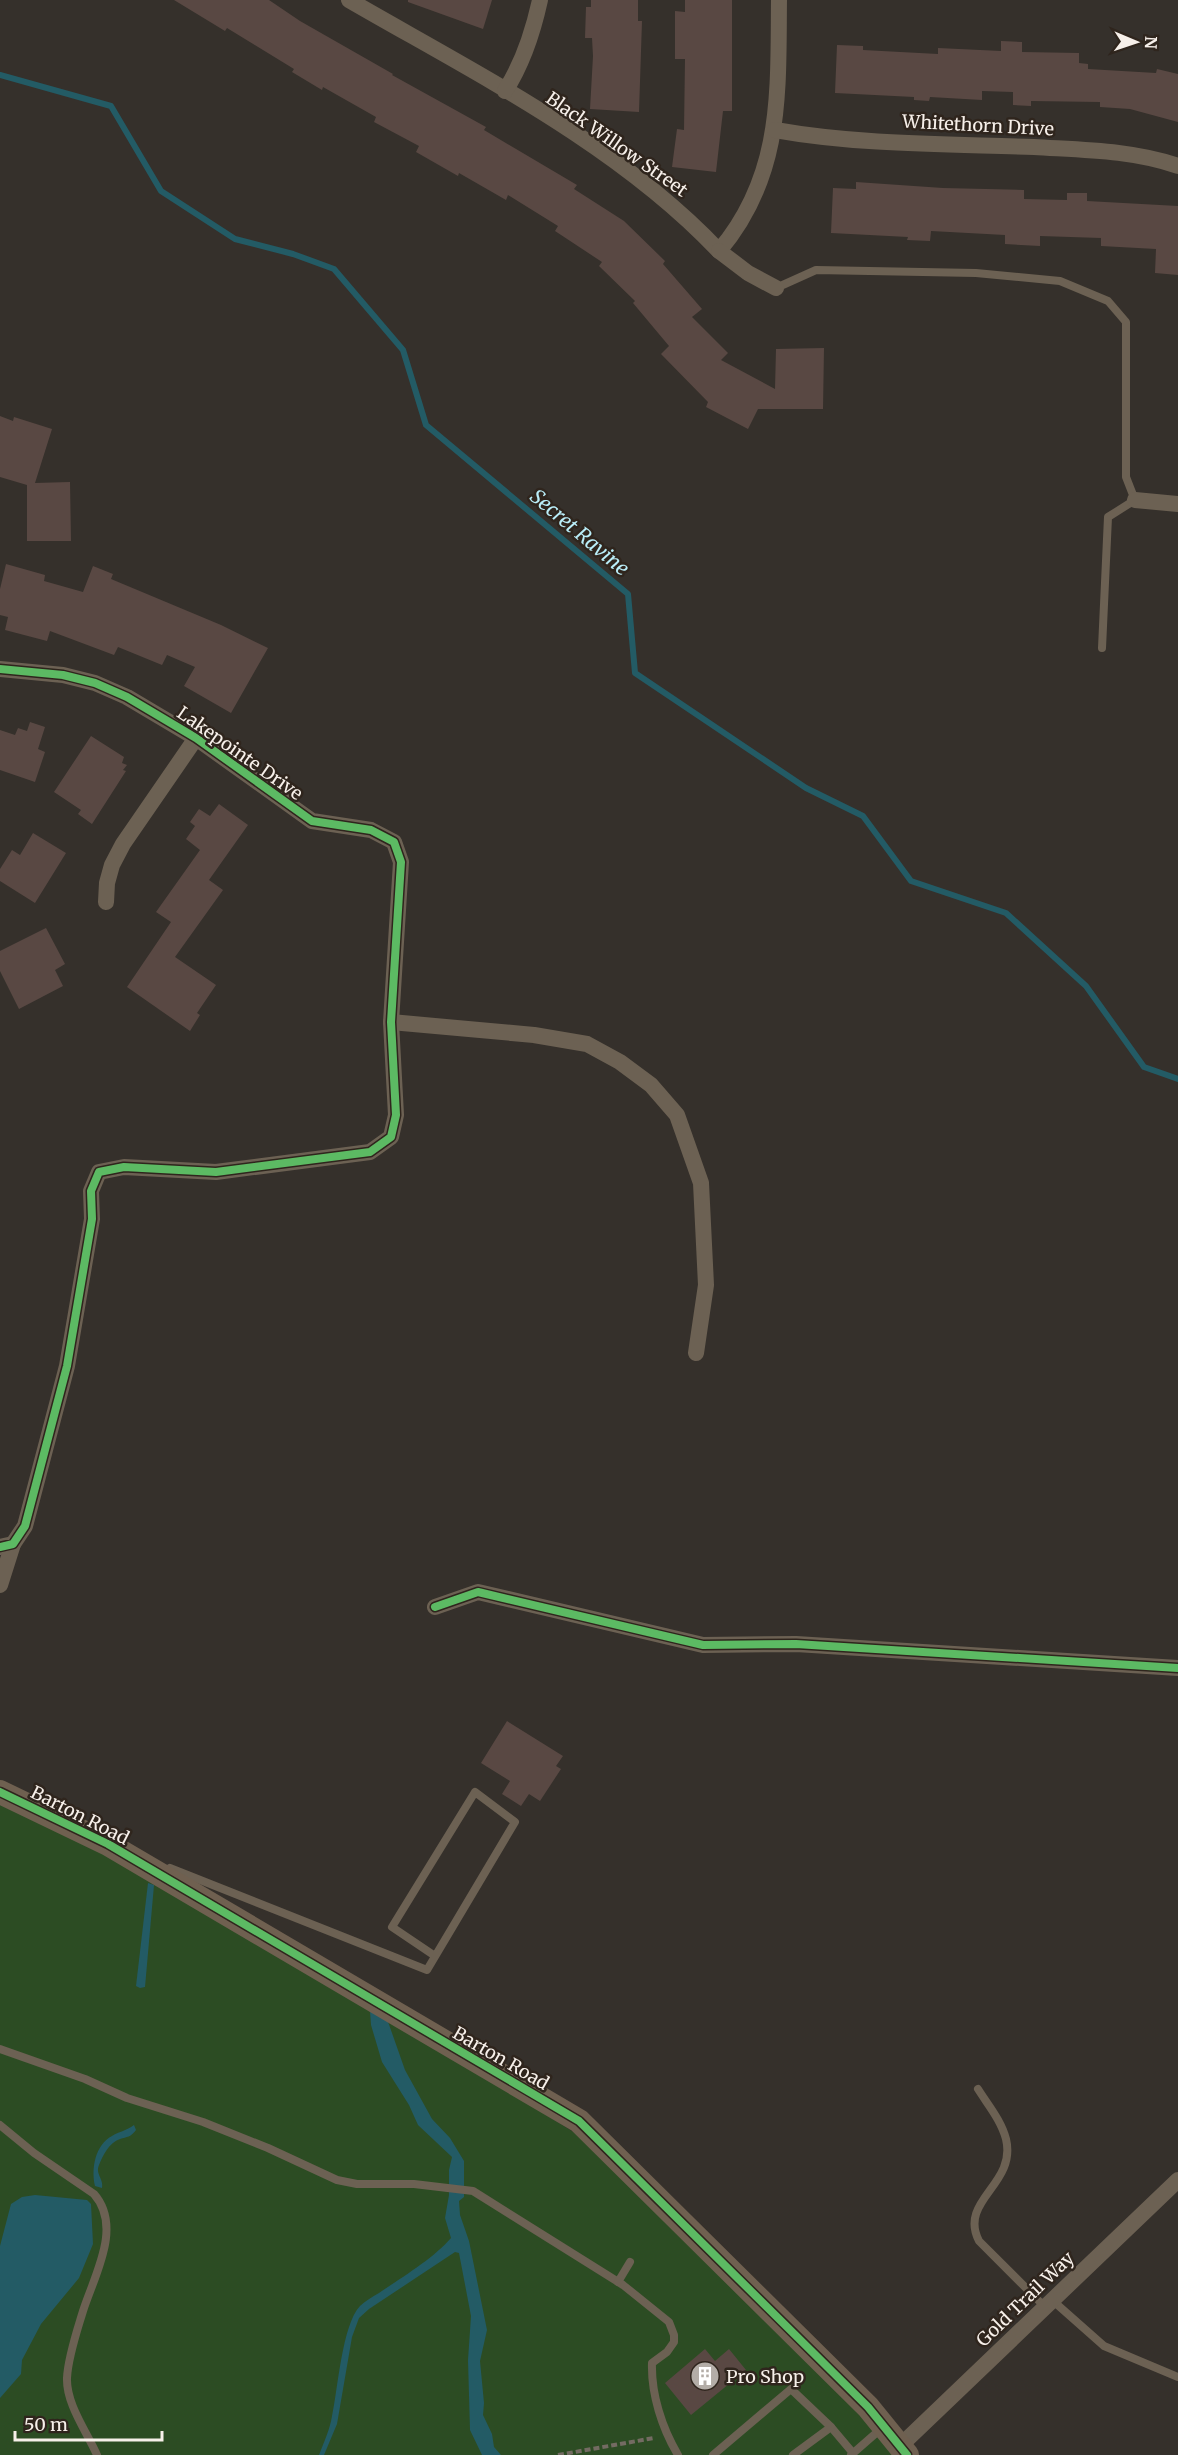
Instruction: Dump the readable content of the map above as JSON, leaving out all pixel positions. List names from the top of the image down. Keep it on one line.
{"streets":{"street":["Whitethorn Drive","Black Willow Street","Lakepointe Drive","Barton Road","Gold Trail Way"]},"crossings":[["Barton Road","Gold Trail Way"]],"water":["Secret Ravine"],"places":{"building":["Pro Shop"]},"scale_bar":"50 m","north":"right"}
